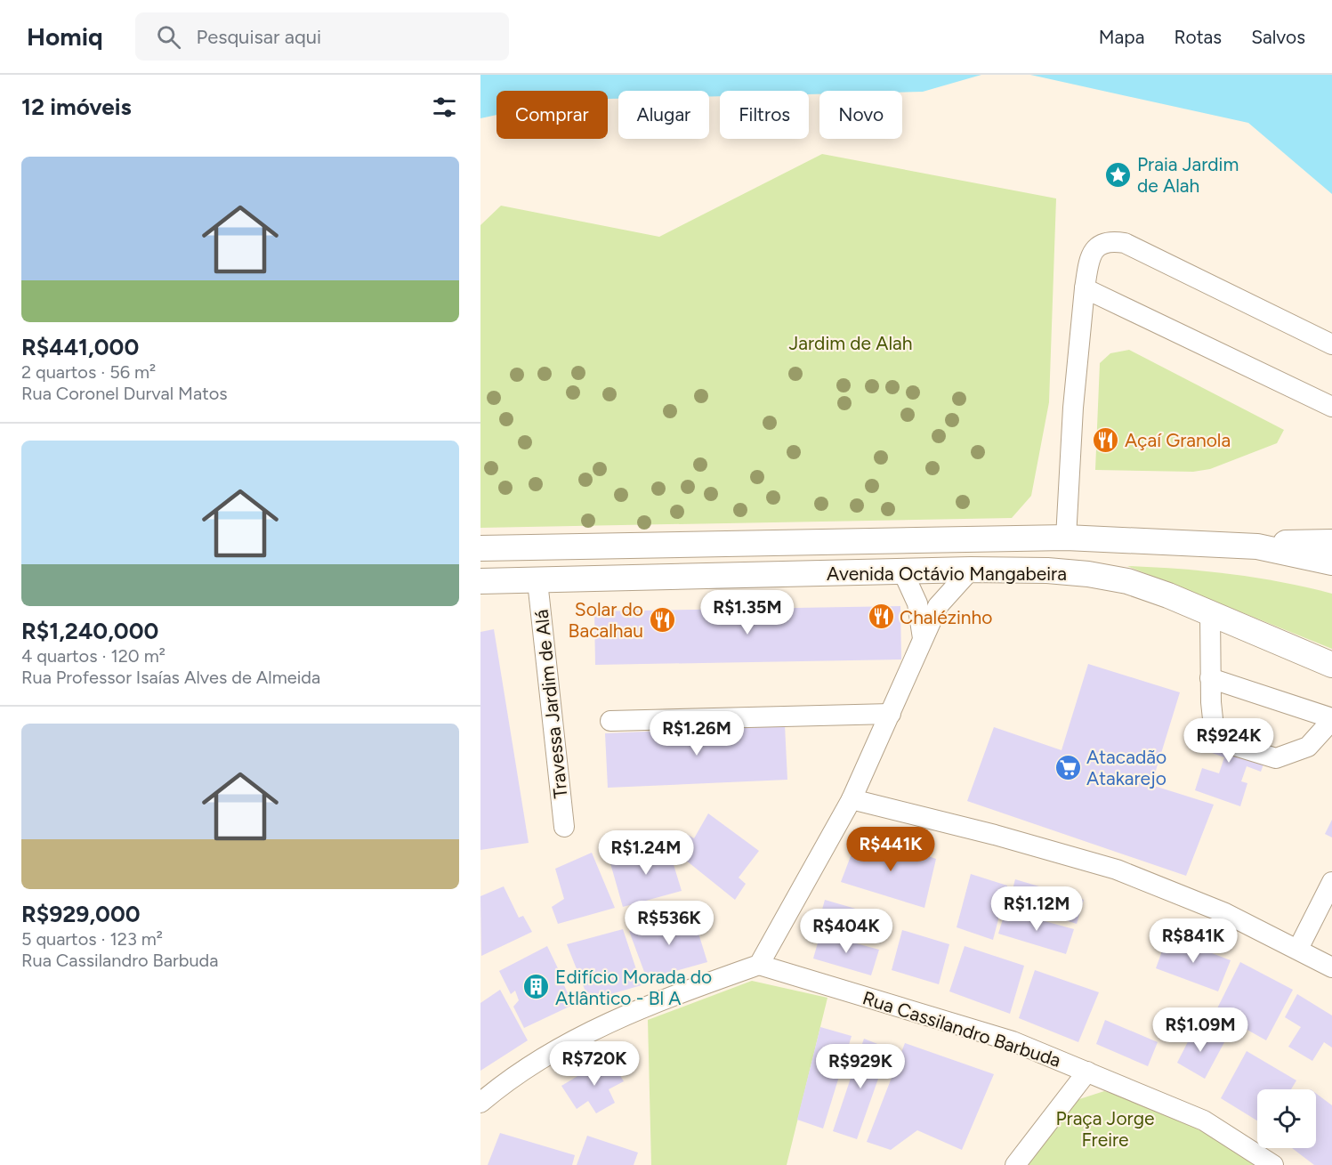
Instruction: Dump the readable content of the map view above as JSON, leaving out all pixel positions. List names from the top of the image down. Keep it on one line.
{"streets":{"main road":["Avenida Octávio Mangabeira"],"street":["Travessa Jardim de Alá","Rua Cassilandro Barbuda"]},"crossings":[["Avenida Octávio Mangabeira","Travessa Jardim de Alá"]],"parks":["Jardim de Alah","Praça Jorge Freire"],"places":{"place":["Praia Jardim de Alah"],"restaurant":["Açaí Granola","Chalézinho","Solar do Bacalhau"],"supermarket":["Atacadão Atakarejo"],"building":["Edifício Morada do Atlântico - Bl A"]},"page":{"header":"Homiq","search":"Pesquisar aqui","nav":["Mapa","Rotas","Salvos"],"heading":"12 imóveis","chip":["Comprar","Alugar","Filtros","Novo"],"list":[{"name":"R$441,000","note":"2 quartos · 56 m² · Rua Coronel Durval Matos"},{"name":"R$1,240,000","note":"4 quartos · 120 m² · Rua Professor Isaías Alves de Almeida"},{"name":"R$929,000","note":"5 quartos · 123 m² · Rua Cassilandro Barbuda"}],"price":["R$1.35M","R$1.26M","R$924K","R$441K","R$1.24M","R$1.12M","R$536K","R$404K","R$841K","R$1.09M","R$720K","R$929K"]}}
